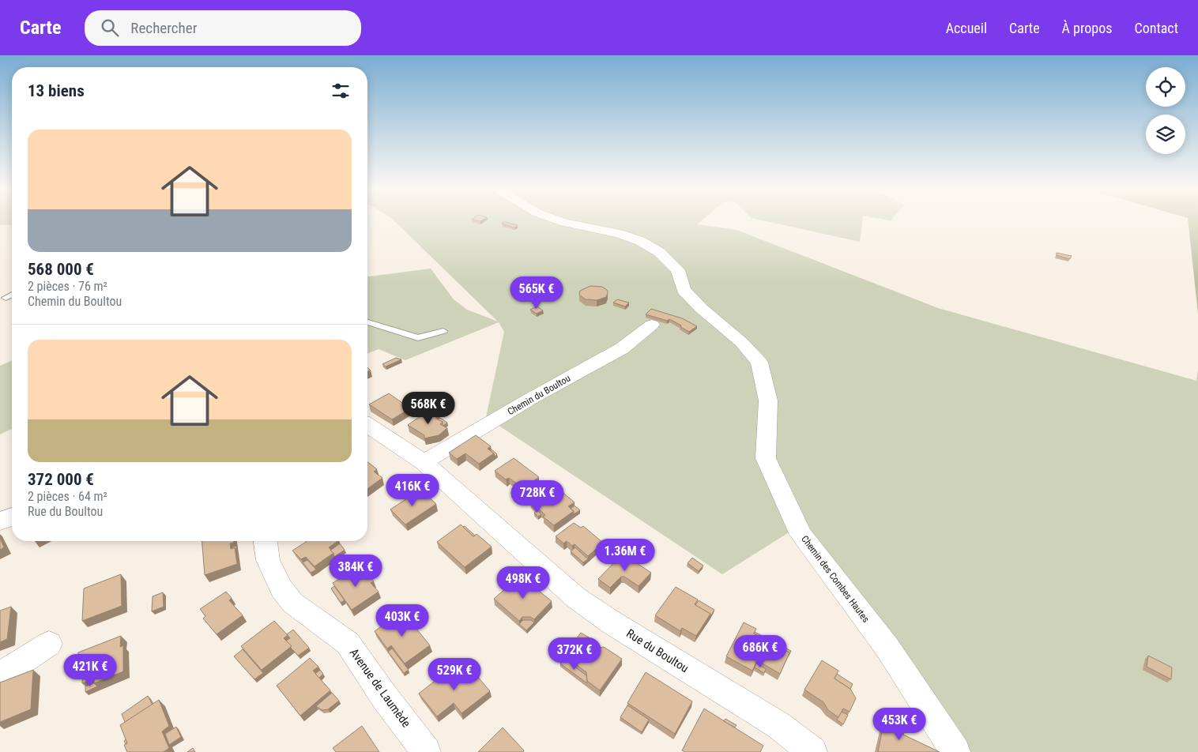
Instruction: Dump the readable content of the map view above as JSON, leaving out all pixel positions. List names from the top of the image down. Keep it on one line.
{"streets":{"street":["Chemin du Boultou","Chemin des Combes Hautes","Rue du Boultou","Avenue de Laumède"]},"crossings":[["Chemin du Boultou","Rue du Boultou"]],"page":{"header":"Carte","search":"Rechercher","nav":["Accueil","Carte","À propos","Contact"],"heading":"13 biens","list":[{"name":"568 000 €","note":"2 pièces · 76 m² · Chemin du Boultou"},{"name":"372 000 €","note":"2 pièces · 64 m² · Rue du Boultou"}],"price":["565K €","568K €","416K €","728K €","1.36M €","384K €","498K €","403K €","686K €","372K €","421K €","529K €","453K €"]}}
